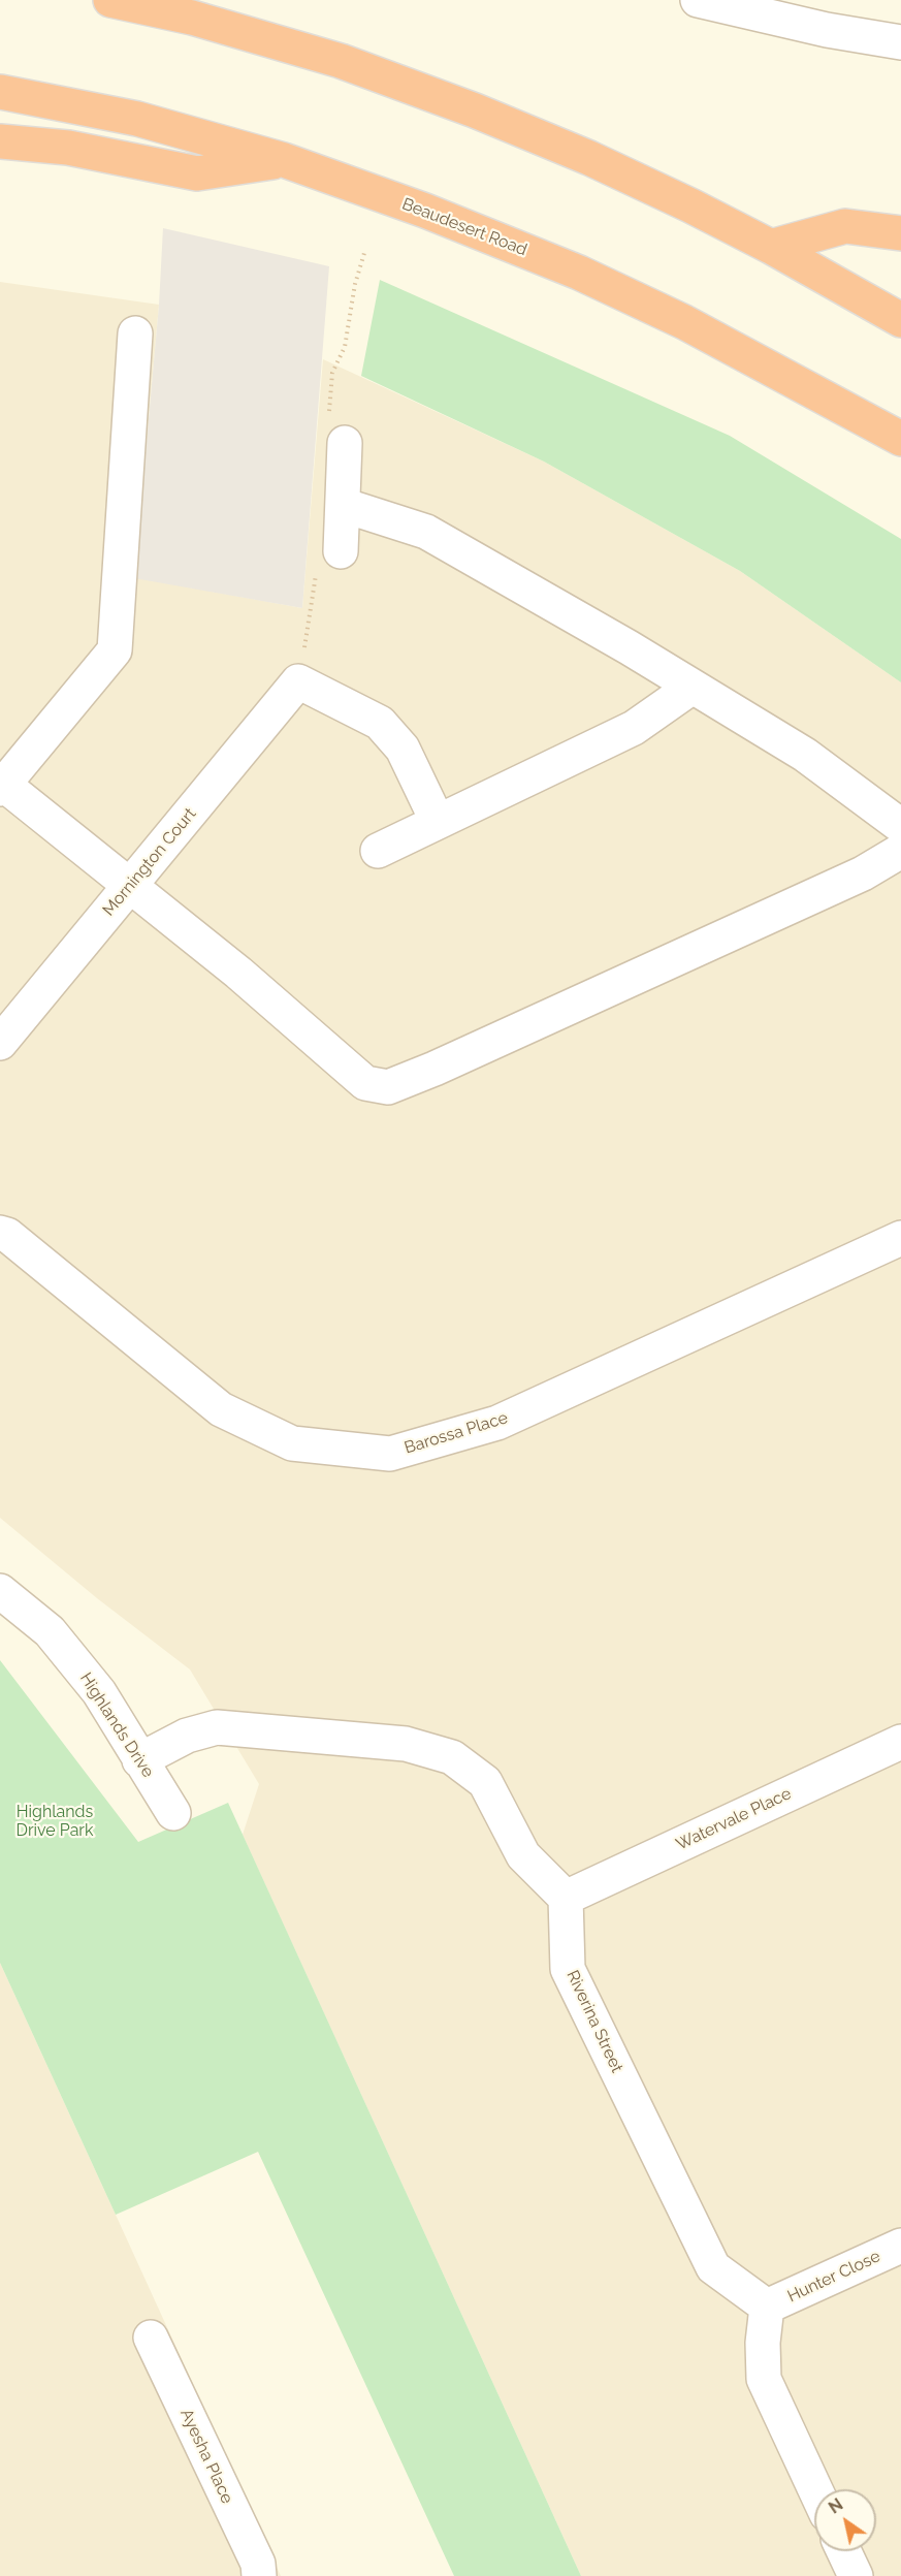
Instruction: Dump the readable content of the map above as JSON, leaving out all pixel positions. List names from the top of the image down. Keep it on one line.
{"streets":{"highway":["Beaudesert Road"],"street":["Mornington Court","Barossa Place","Highlands Drive","Watervale Place","Riverina Street","Hunter Close","Ayesha Place"]},"crossings":[["Watervale Place","Riverina Street"],["Riverina Street","Hunter Close"]],"parks":["Highlands Drive Park"],"north":"top left"}
